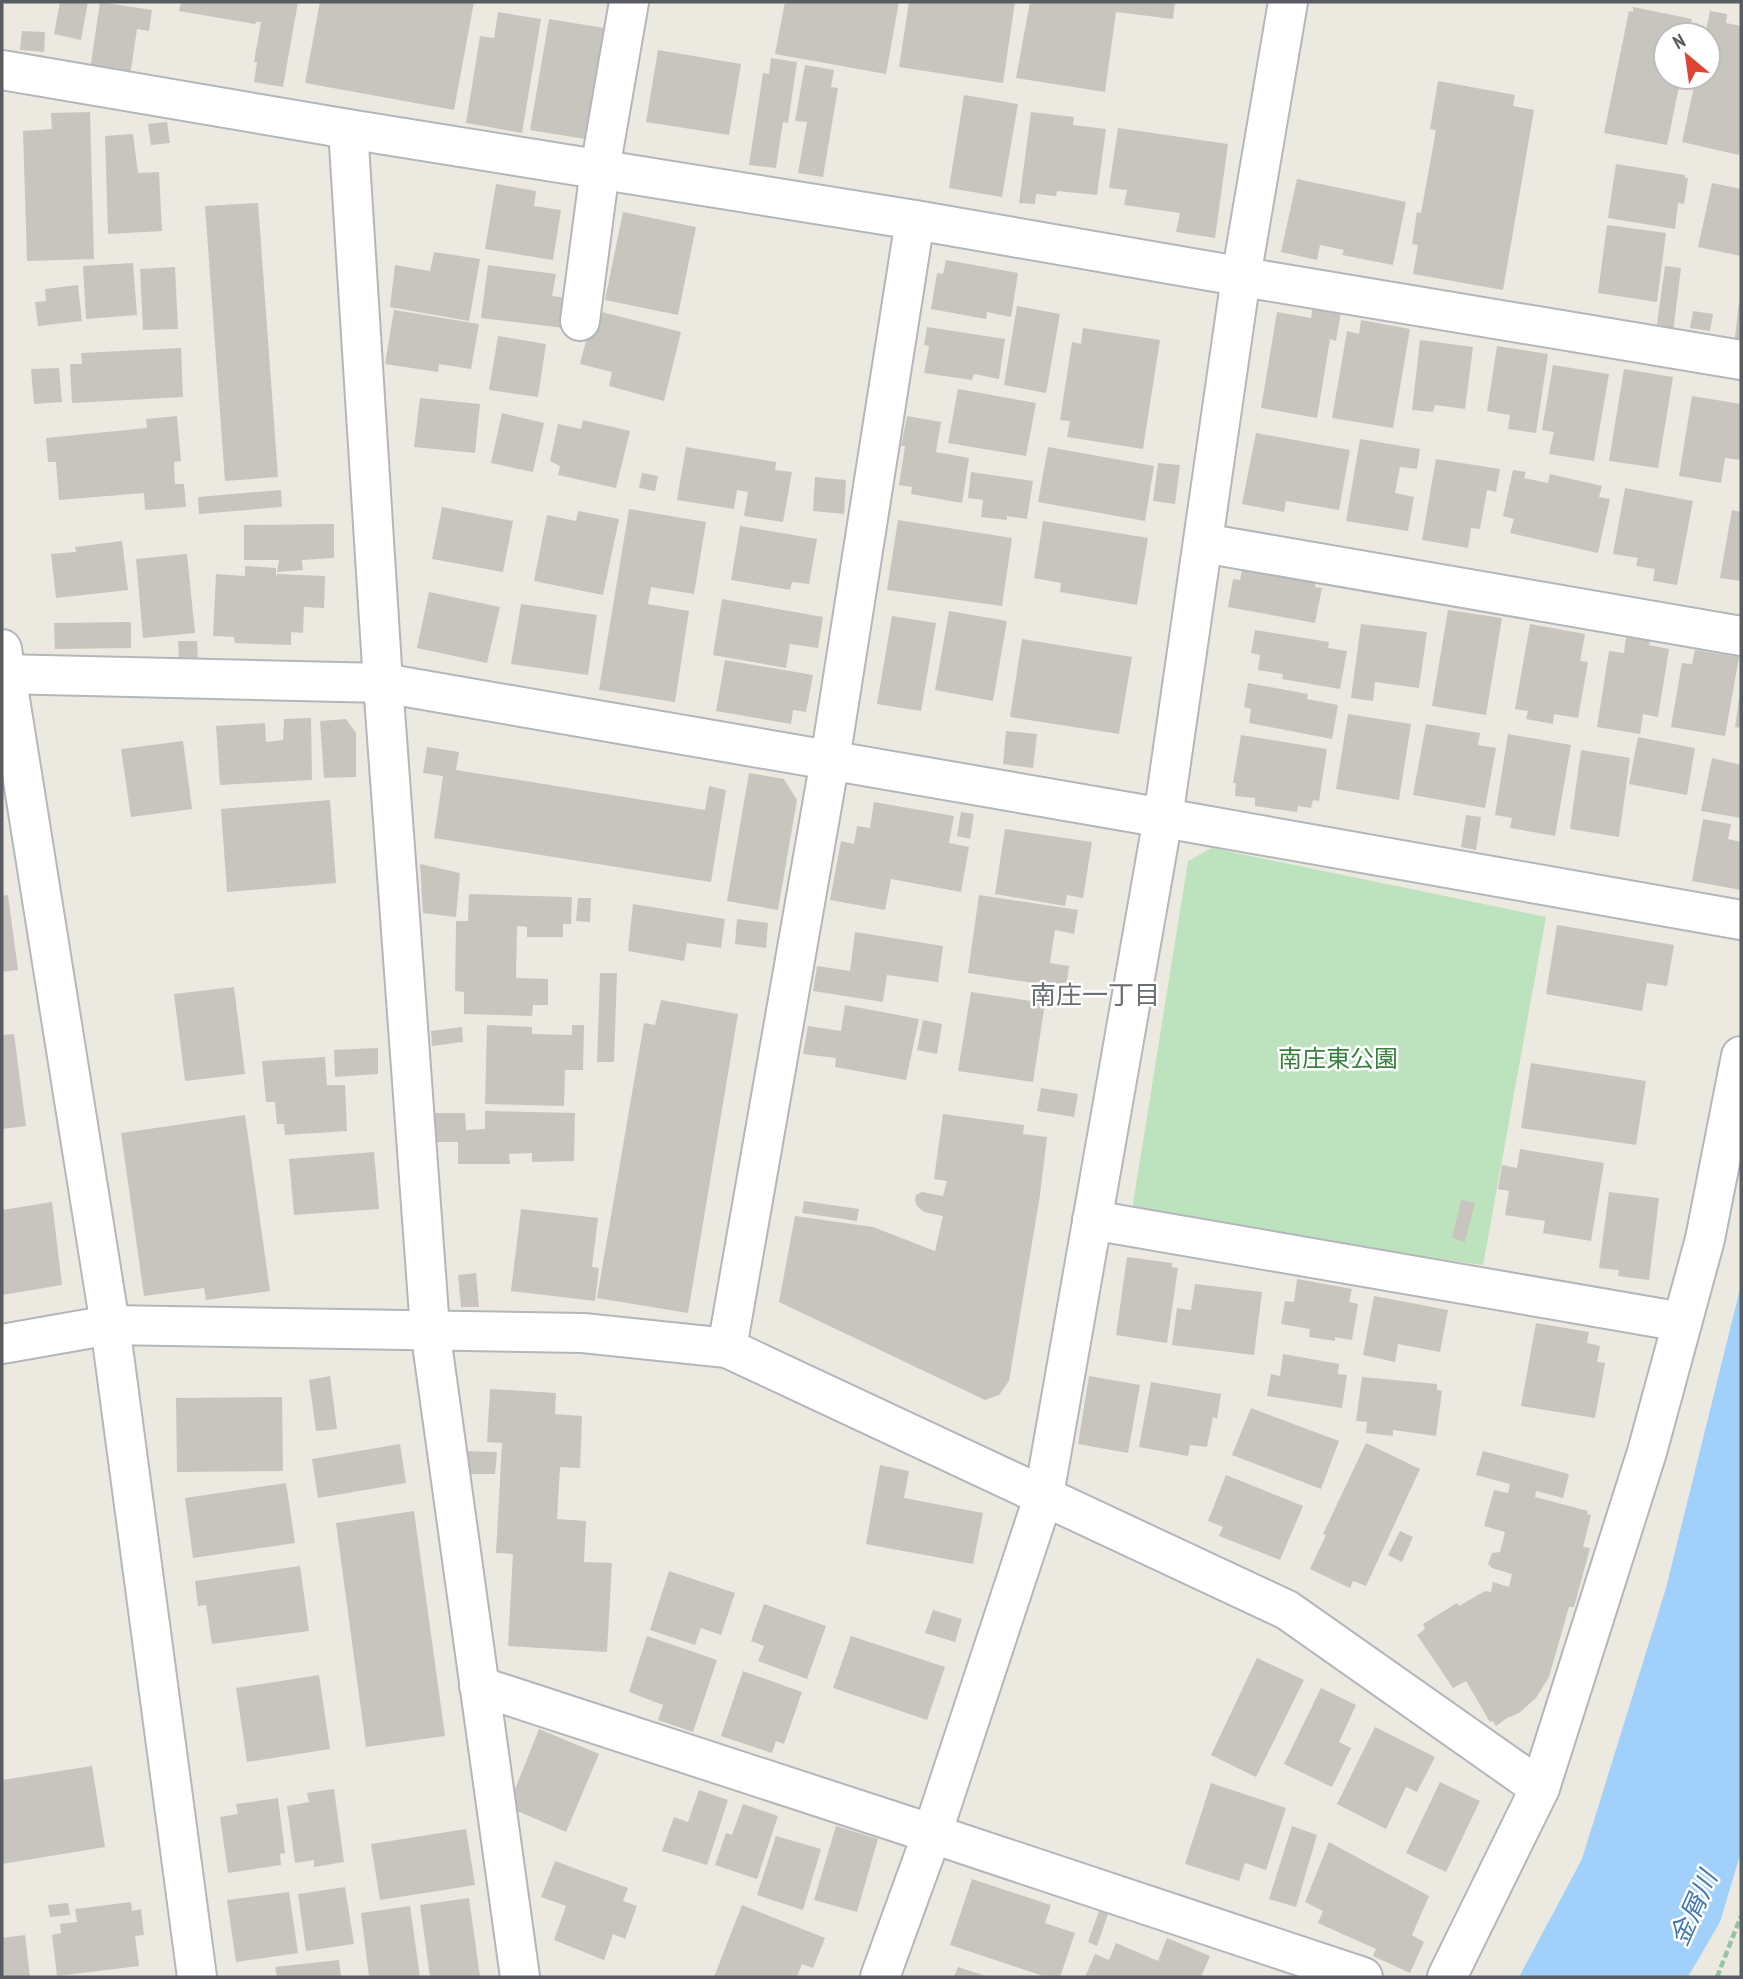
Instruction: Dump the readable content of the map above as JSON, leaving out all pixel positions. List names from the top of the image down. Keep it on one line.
{"districts":["南庄一丁目"],"water":["金屑川"],"parks":["南庄東公園"],"north":"top left"}
